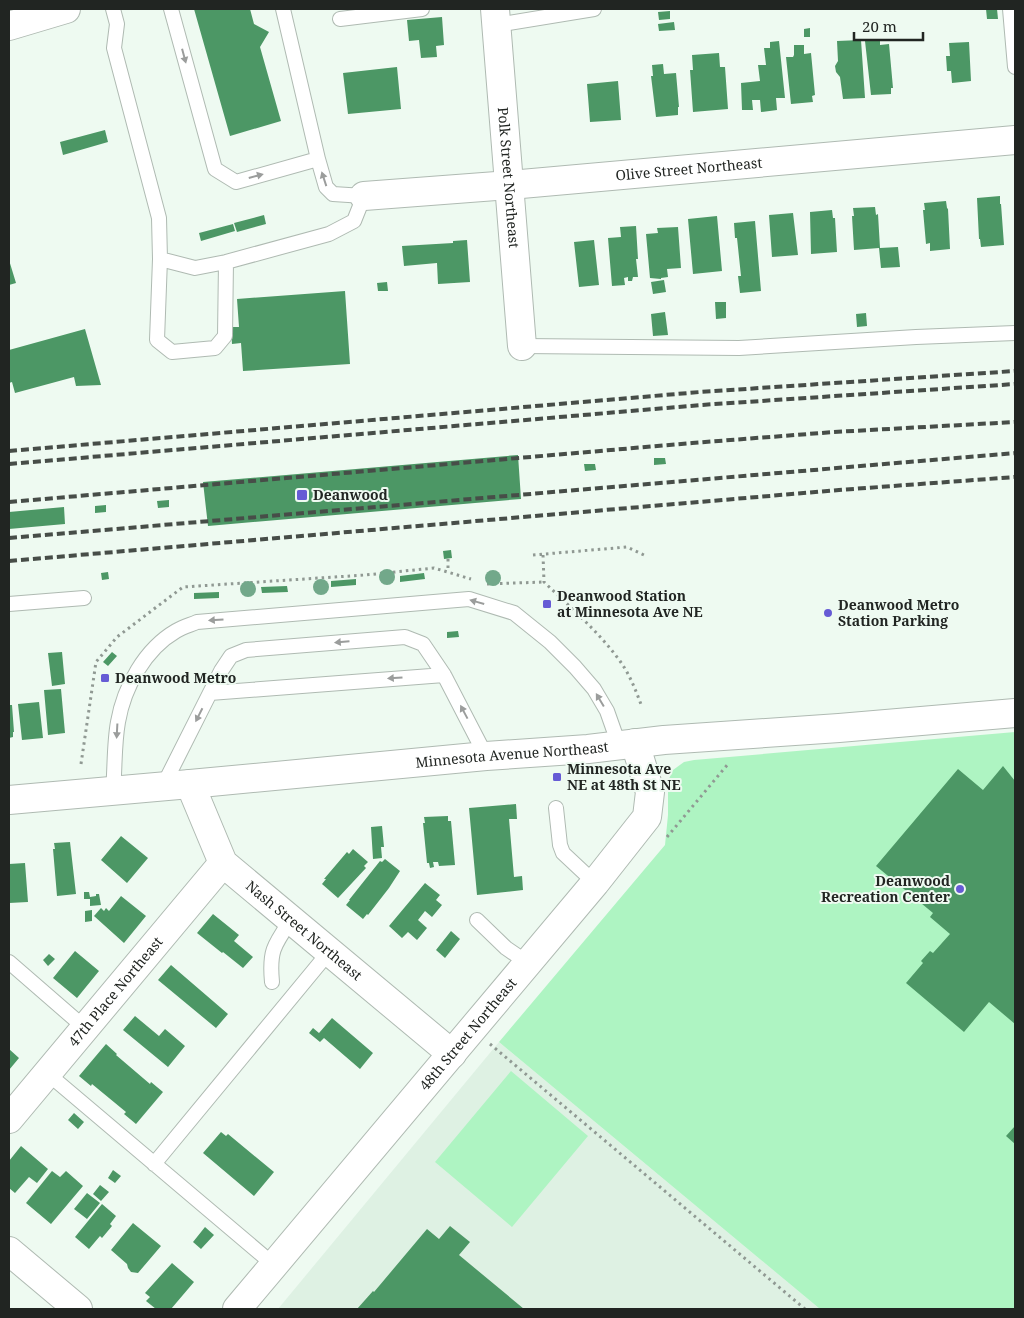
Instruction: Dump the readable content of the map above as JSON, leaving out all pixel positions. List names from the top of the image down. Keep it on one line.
{"streets":{"street":["Olive Street Northeast","Polk Street Northeast","Minnesota Avenue Northeast","Nash Street Northeast","47th Place Northeast","48th Street Northeast"]},"crossings":[["Olive Street Northeast","Polk Street Northeast"],["Minnesota Avenue Northeast","Nash Street Northeast"],["Minnesota Avenue Northeast","48th Street Northeast"],["Nash Street Northeast","47th Place Northeast"],["Nash Street Northeast","48th Street Northeast"]],"places":{"transit":["Deanwood","Deanwood Station at Minnesota Ave NE","Deanwood Metro","Minnesota Ave NE at 48th St NE"],"other":["Deanwood Metro Station Parking","Deanwood Recreation Center"]},"scale_bar":"20 m"}
